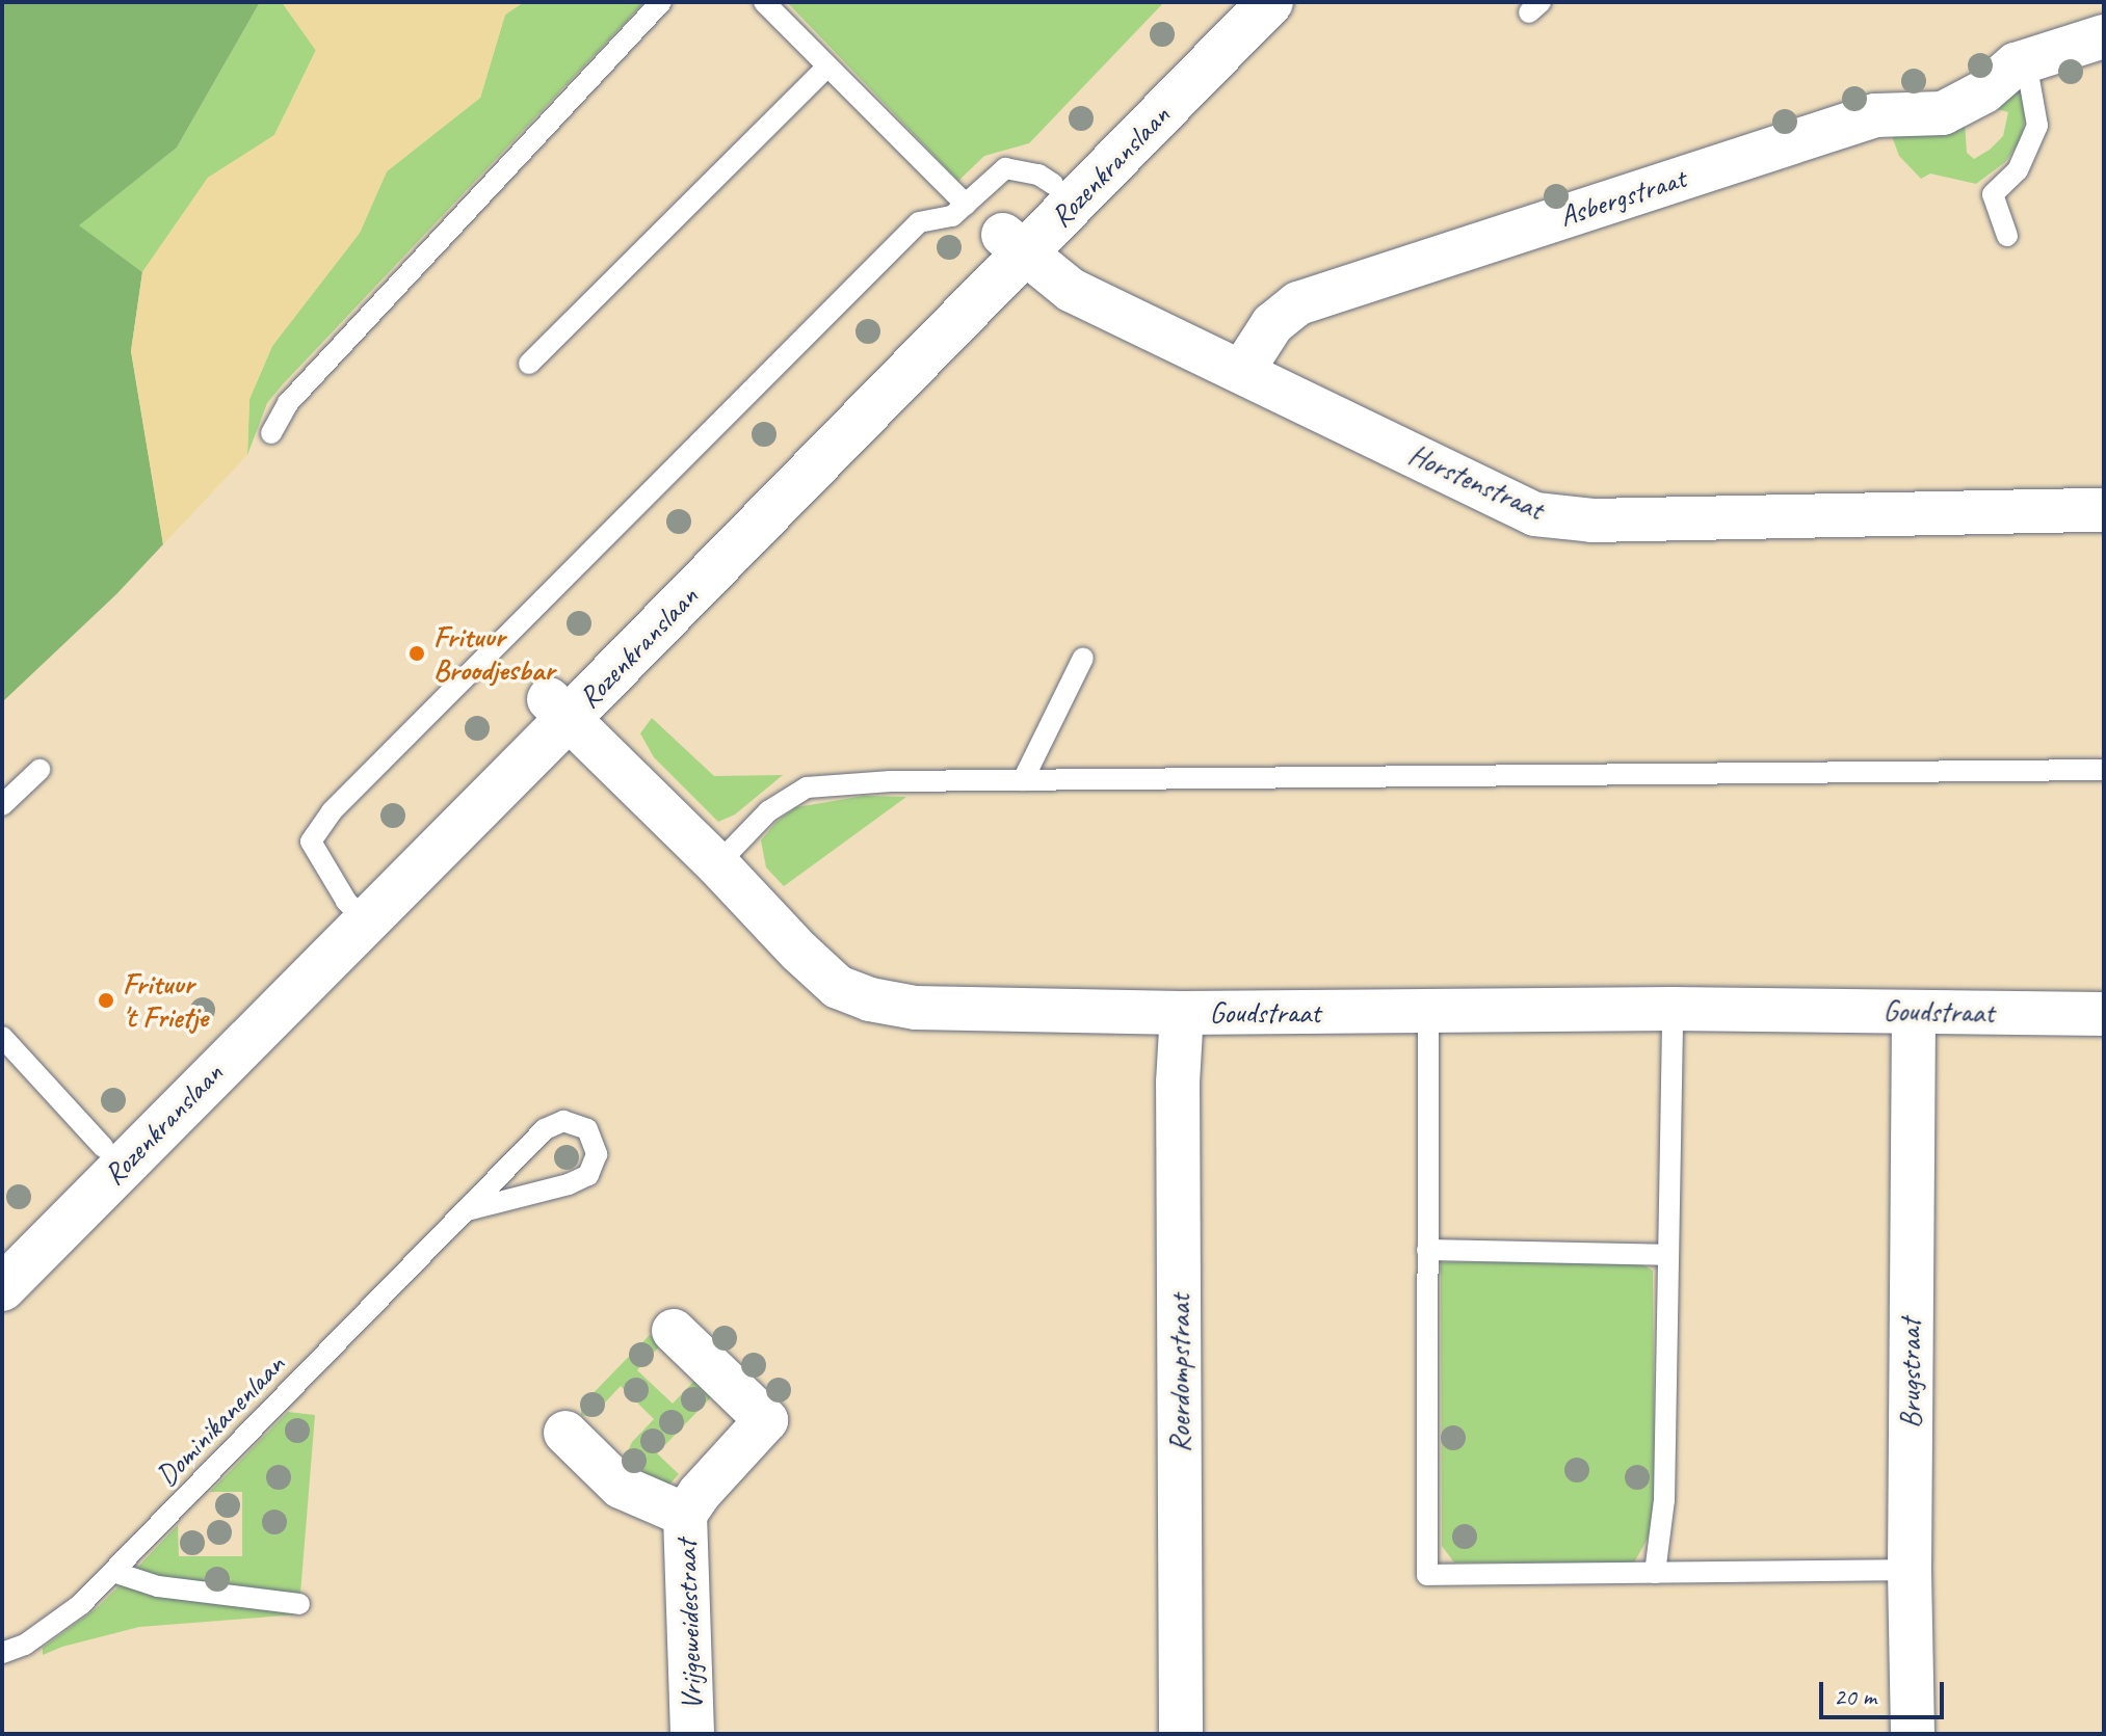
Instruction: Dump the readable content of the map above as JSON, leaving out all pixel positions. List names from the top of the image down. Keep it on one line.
{"streets":{"street":["Rozenkranslaan","Asbergstraat","Horstenstraat","Goudstraat","Roerdompstraat","Brugstraat","Vrijgeweidestraat"],"lane":["Dominikanenlaan"]},"crossings":[["Rozenkranslaan","Horstenstraat"],["Rozenkranslaan","Goudstraat"],["Asbergstraat","Horstenstraat"],["Goudstraat","Roerdompstraat"],["Goudstraat","Brugstraat"]],"places":["Frituur Broodjesbar","Frituur 't Frietje"],"scale_bar":"20 m"}
